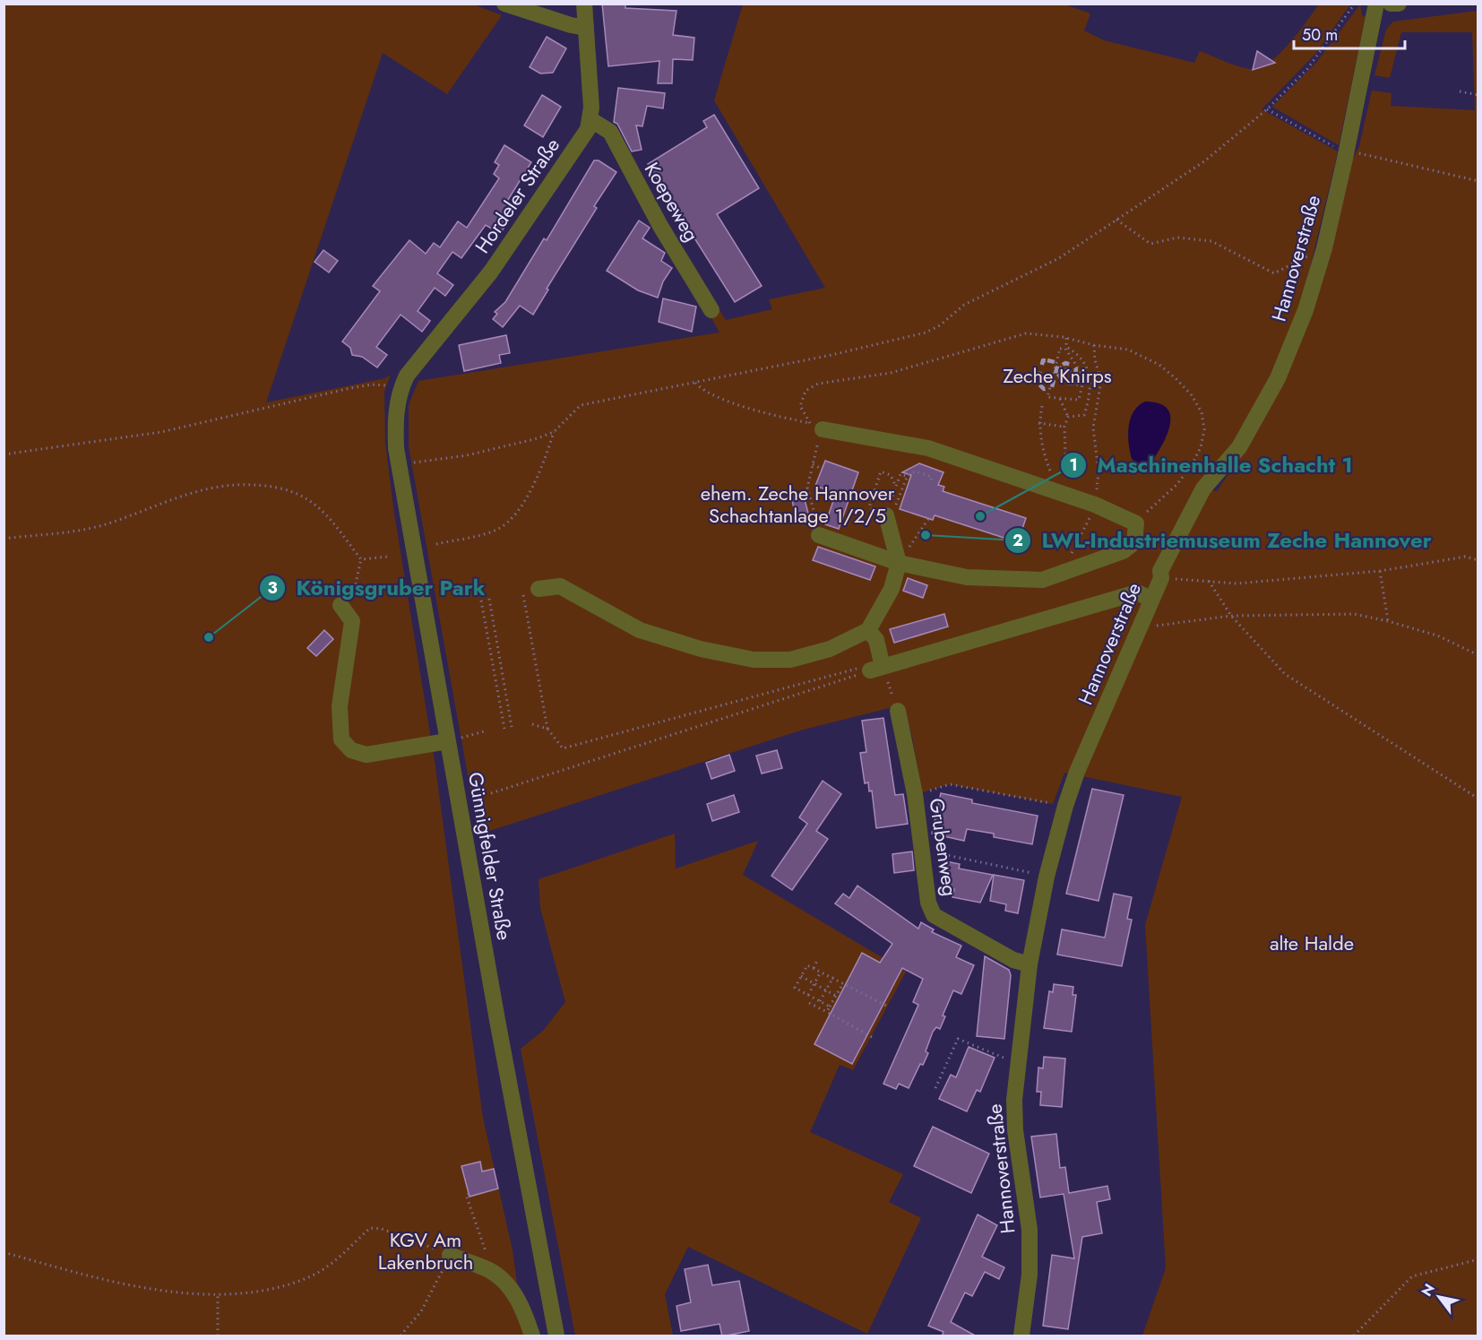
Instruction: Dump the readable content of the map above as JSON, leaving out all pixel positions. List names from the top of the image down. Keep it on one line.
{"streets":{"street":["Hordeler Straße","Koepeweg","Hannoverstraße","Grubenweg","Günnigfelder Straße"]},"crossings":[["Hordeler Straße","Koepeweg"],["Hordeler Straße","Günnigfelder Straße"],["Hannoverstraße","Grubenweg"]],"parks":["Zeche Knirps","ehem. Zeche Hannover Schachtanlage 1/2/5","alte Halde","KGV Am Lakenbruch"],"places":["Maschinenhalle Schacht 1","LWL-Industriemuseum Zeche Hannover","Königsgruber Park"],"scale_bar":"50 m","north":"top left"}
